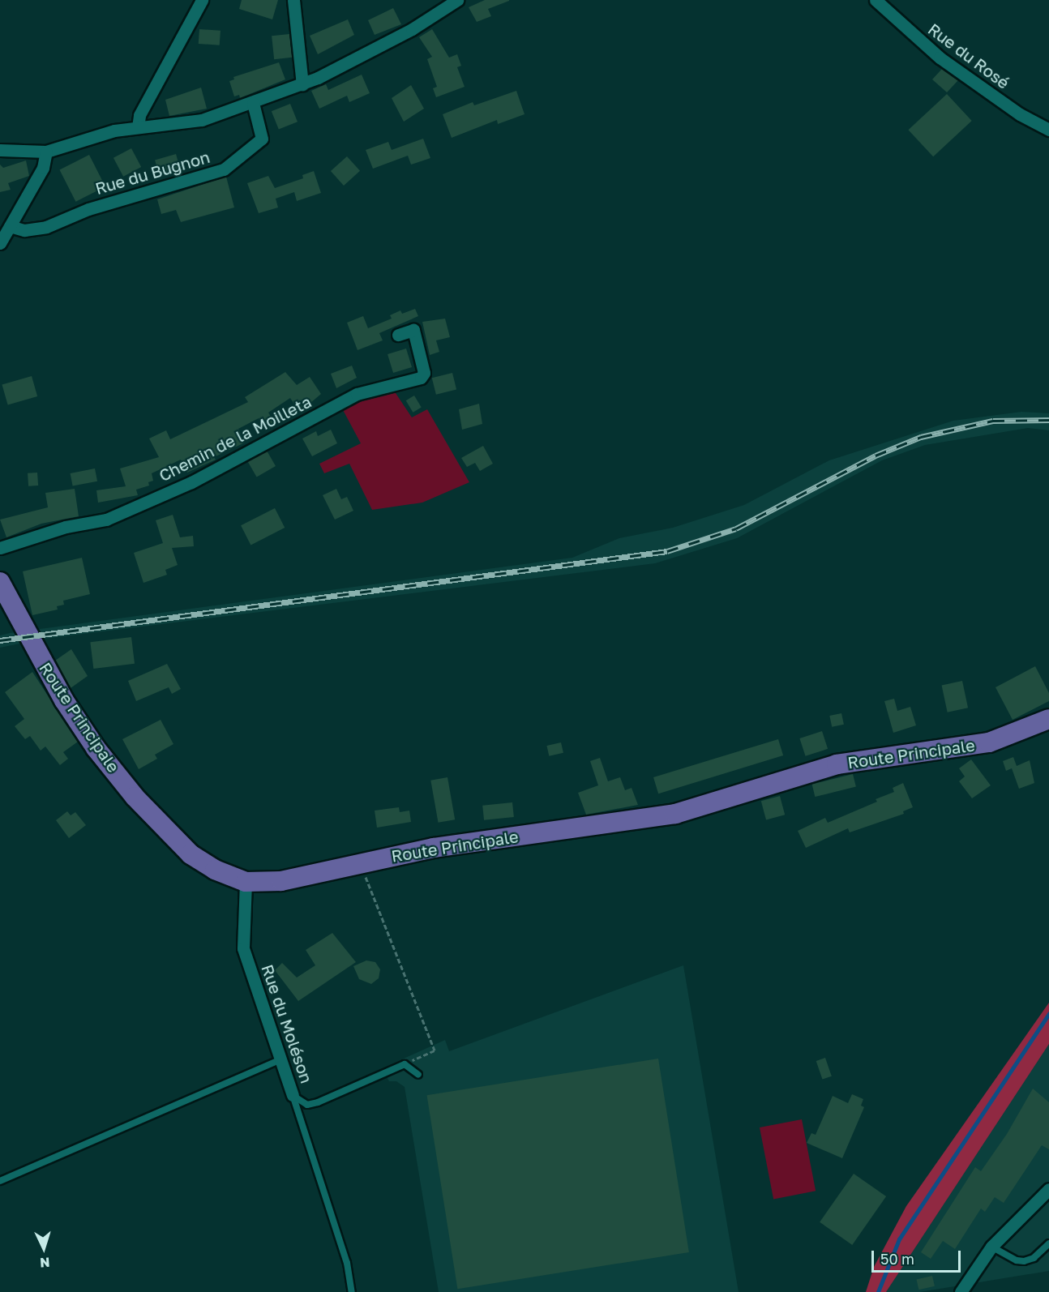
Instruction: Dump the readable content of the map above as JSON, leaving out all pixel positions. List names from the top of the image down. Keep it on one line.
{"streets":{"main road":["Route Principale"],"street":["Rue du Rosé","Rue du Bugnon","Chemin de la Moilleta","Rue du Moléson"]},"crossings":[["Route Principale","Rue du Moléson"]],"scale_bar":"50 m","north":"bottom"}
